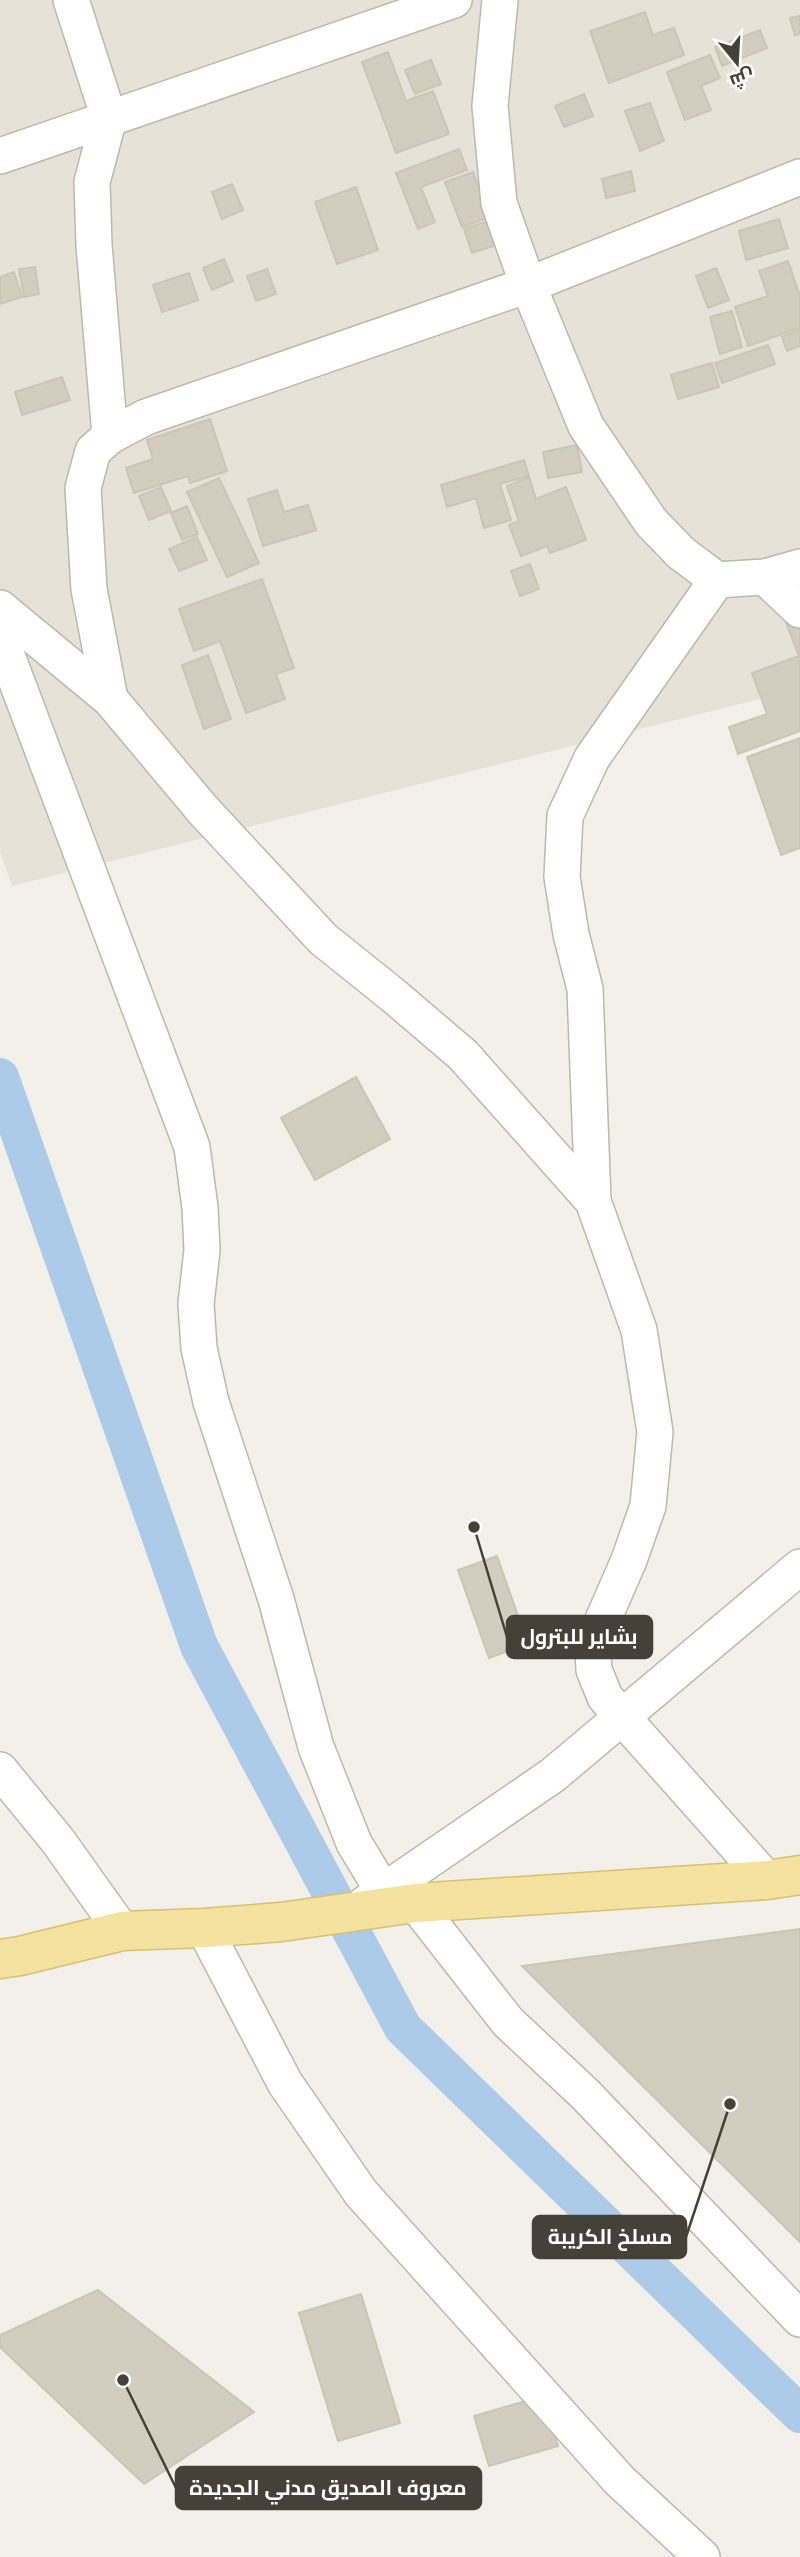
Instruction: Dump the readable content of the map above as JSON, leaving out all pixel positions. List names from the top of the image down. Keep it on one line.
{"places":["بشاير للبترول","مسلخ الكريبة","معروف الصديق مدني الجديدة"],"north":"bottom"}
